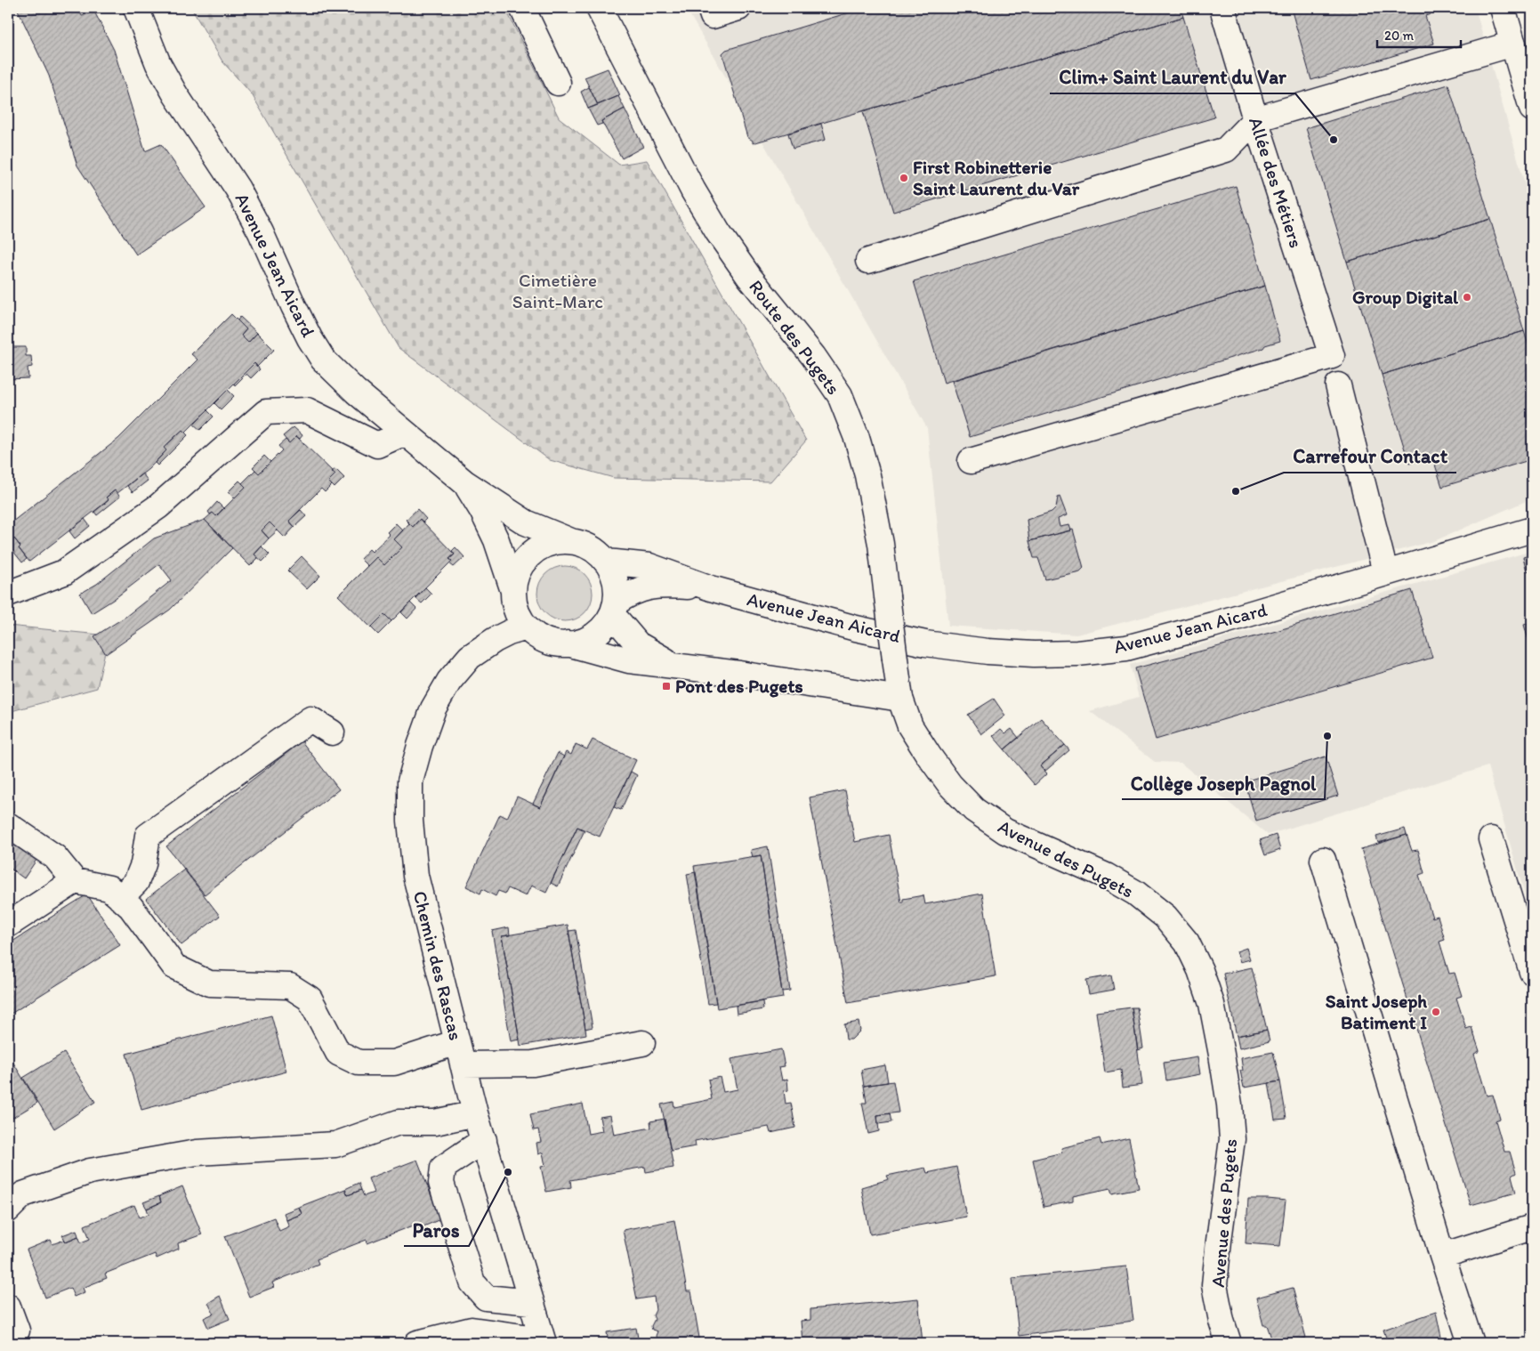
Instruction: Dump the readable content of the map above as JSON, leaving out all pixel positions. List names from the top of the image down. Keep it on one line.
{"streets":{"street":["Allée des Métiers","Avenue Jean Aicard","Route des Pugets","Avenue des Pugets","Chemin des Rascas"]},"crossings":[["Avenue Jean Aicard","Chemin des Rascas"],["Route des Pugets","Avenue des Pugets"]],"parks":["Cimetière Saint-Marc"],"places":{"other":["Clim+ Saint Laurent du Var","First Robinetterie Saint Laurent du Var","Group Digital","Carrefour Contact","Collège Joseph Pagnol","Saint Joseph Batiment I","Paros"],"transit":["Pont des Pugets"]},"scale_bar":"20 m"}
